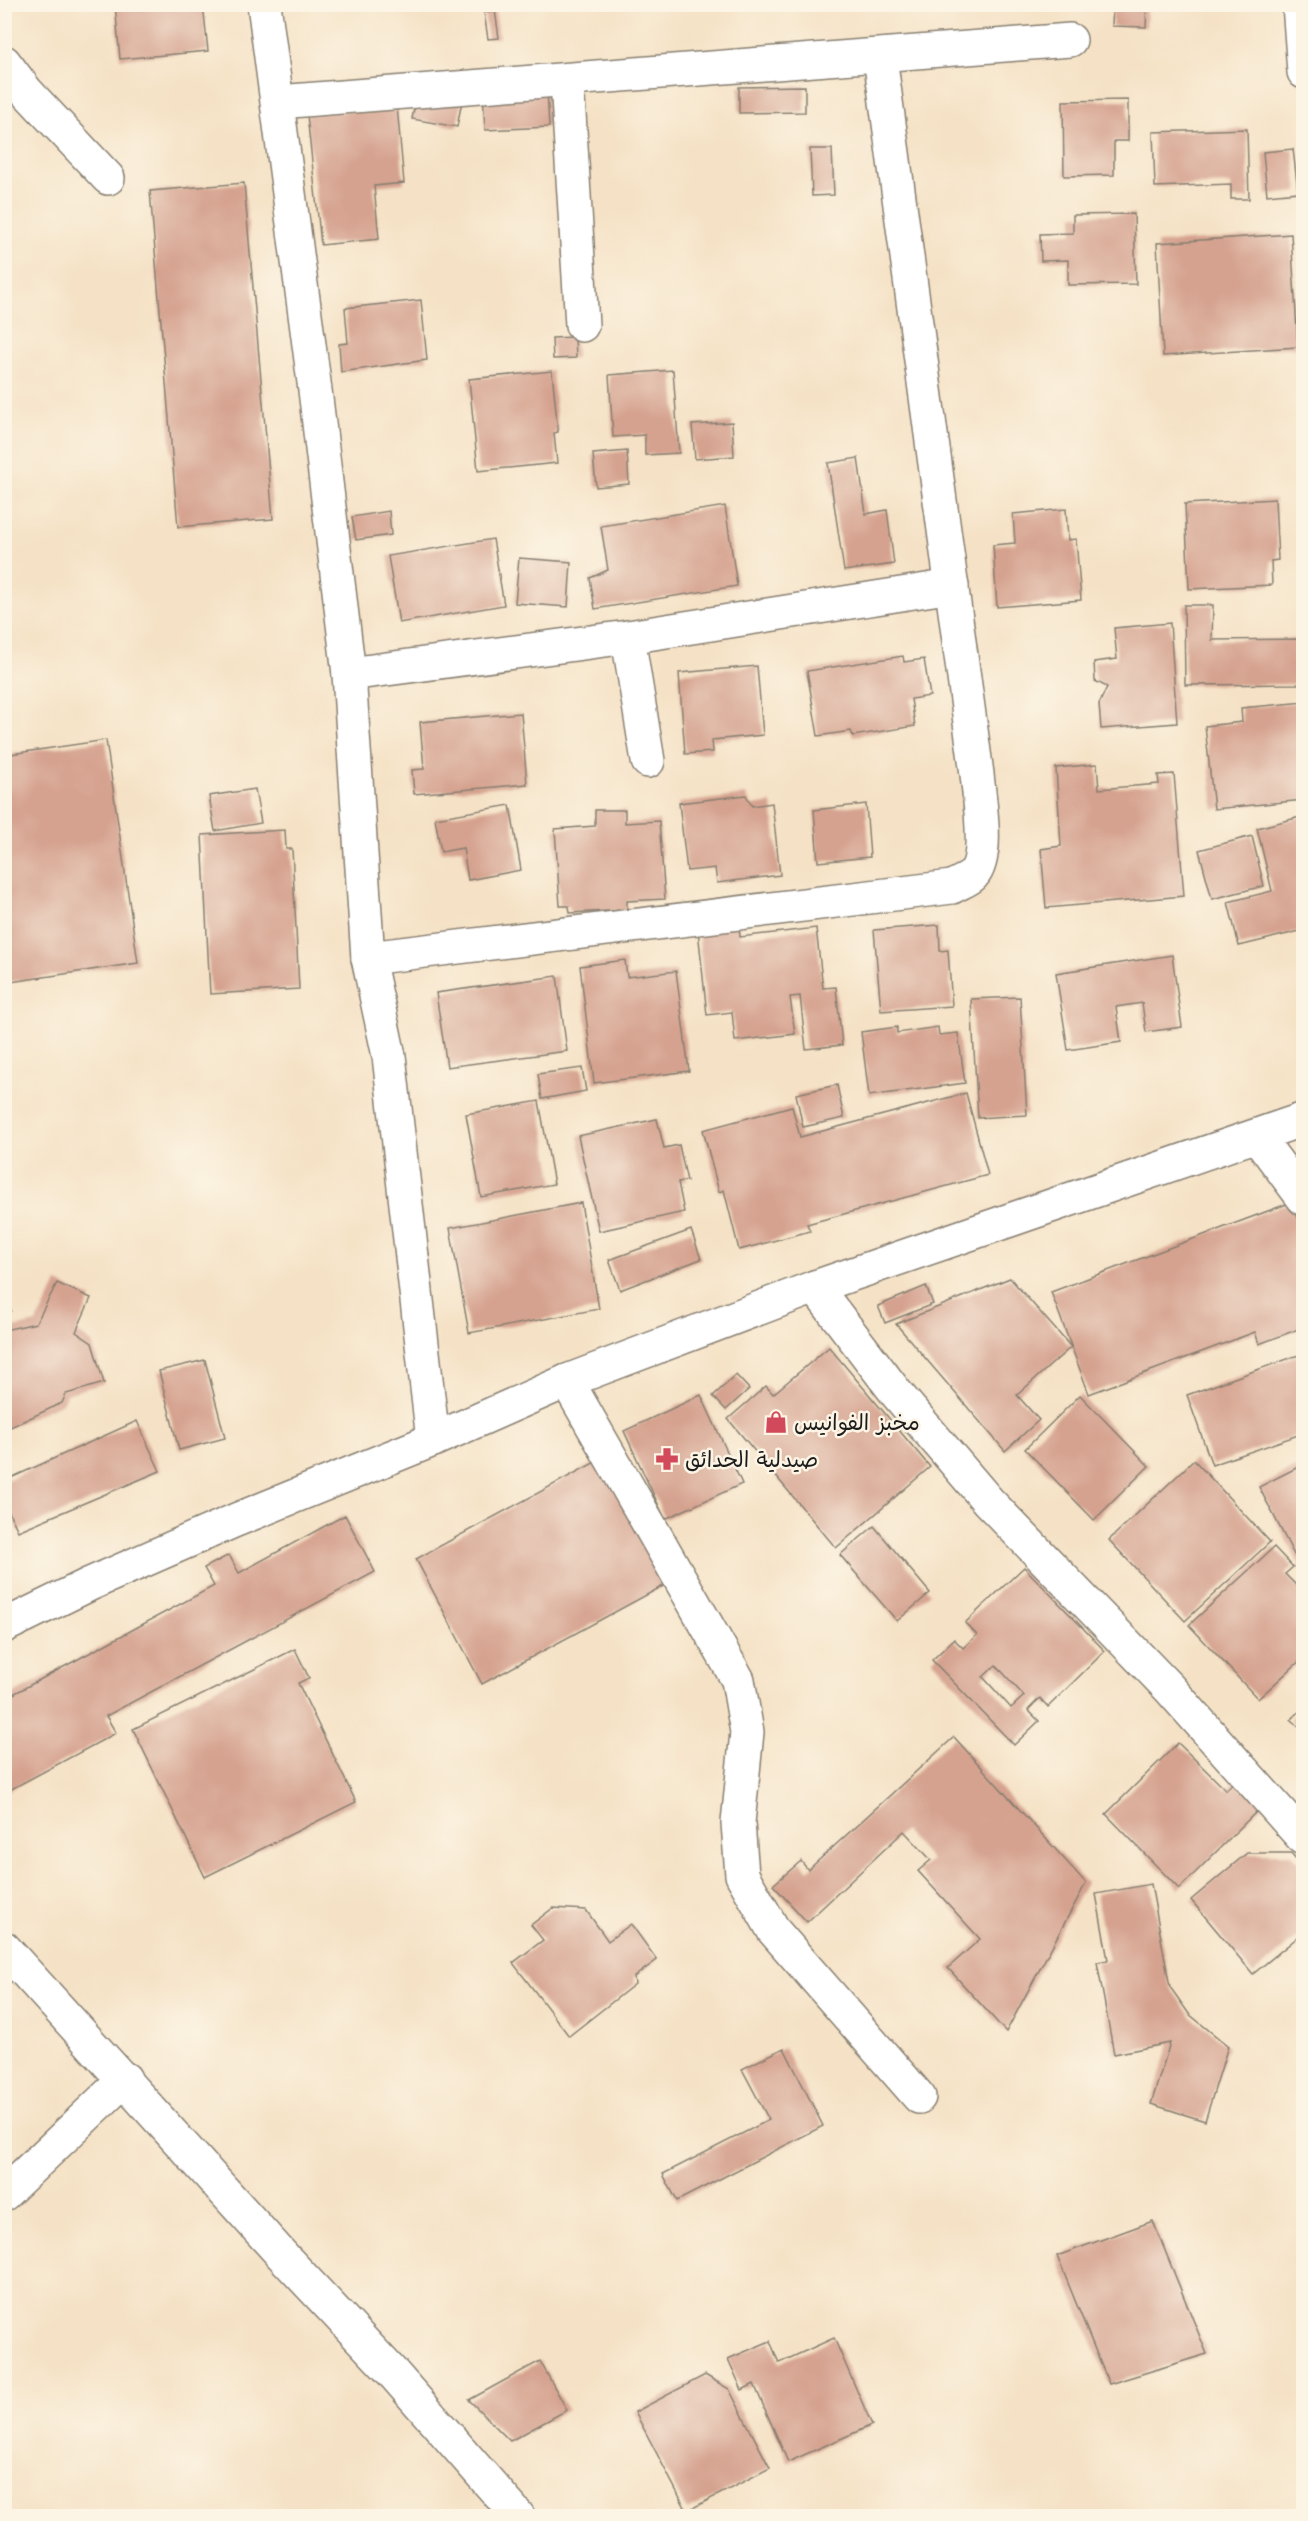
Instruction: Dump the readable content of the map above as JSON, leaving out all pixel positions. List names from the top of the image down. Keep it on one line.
{"places":{"shop":["مخبز الفوانيس"],"pharmacy":["صيدلية الحدائق"]}}
